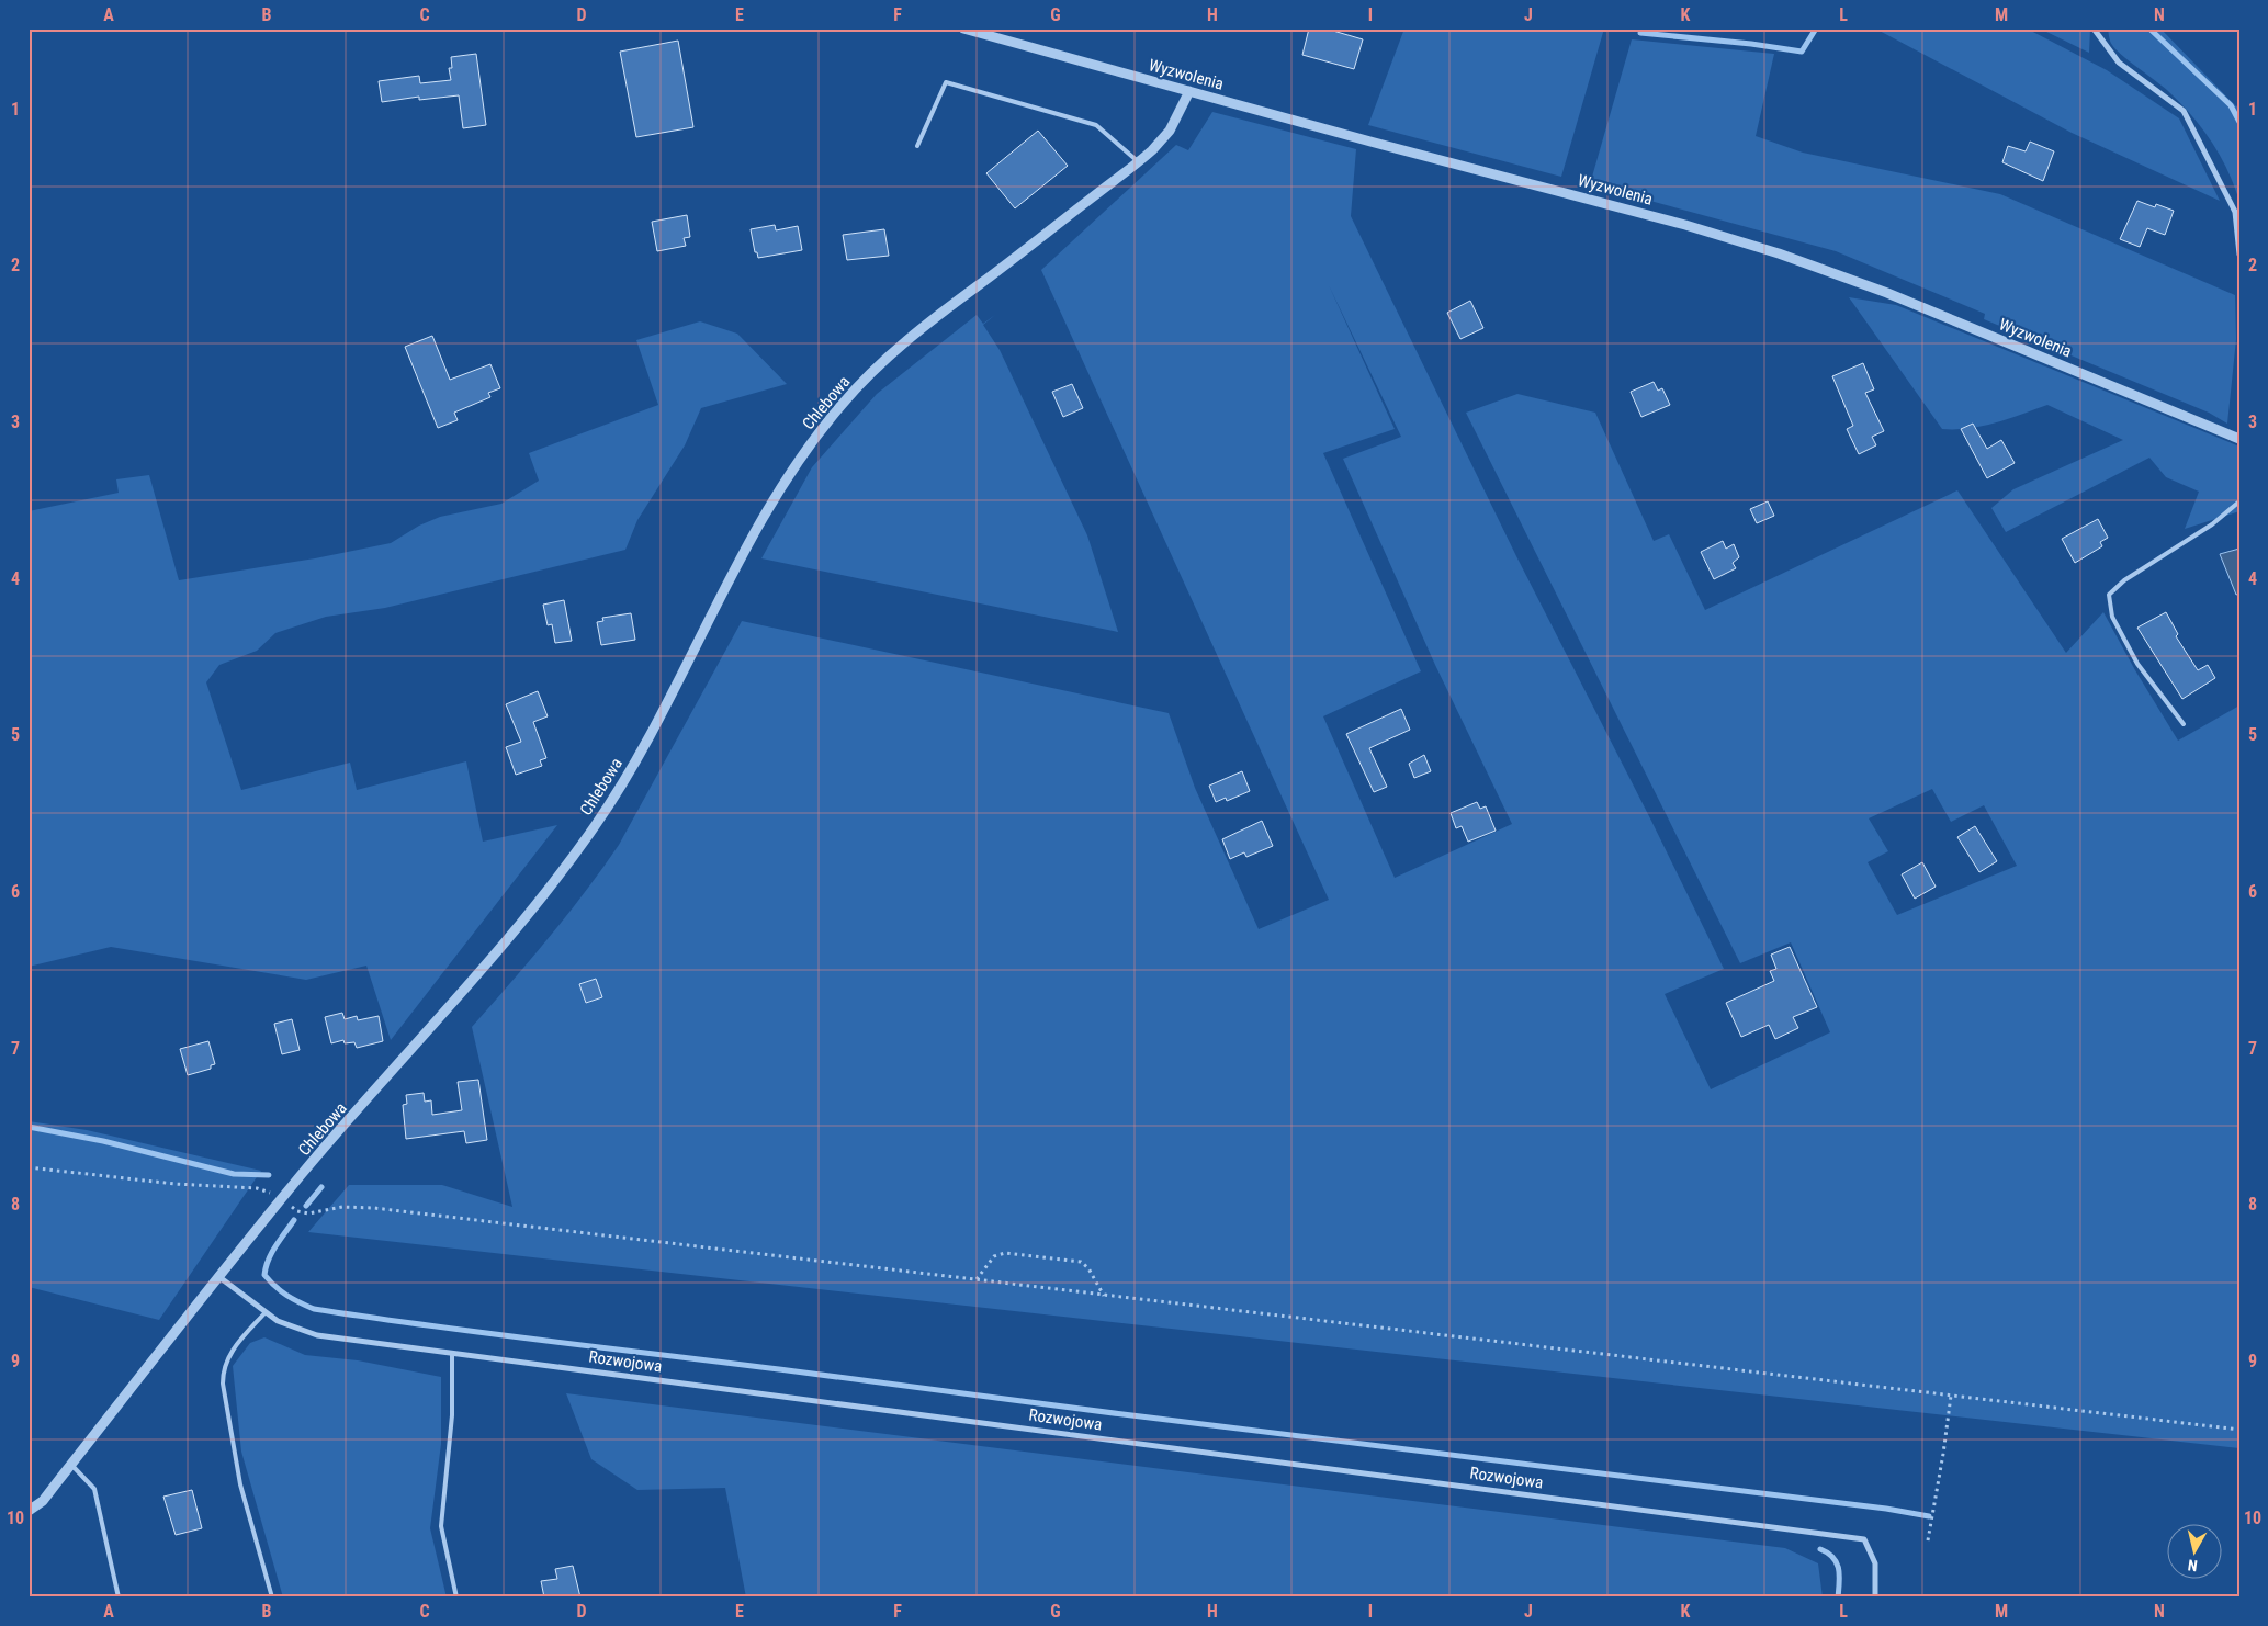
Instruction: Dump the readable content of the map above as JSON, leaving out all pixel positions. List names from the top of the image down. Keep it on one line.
{"streets":{"street":["Wyzwolenia","Chlebowa","Rozwojowa"]},"crossings":[["Wyzwolenia","Chlebowa"],["Chlebowa","Rozwojowa"]],"north":"bottom","grid":{"columns":["A","B","C","D","E","F","G","H","I","J","K","L","M","N"],"rows":["1","2","3","4","5","6","7","8","9","10"]}}
